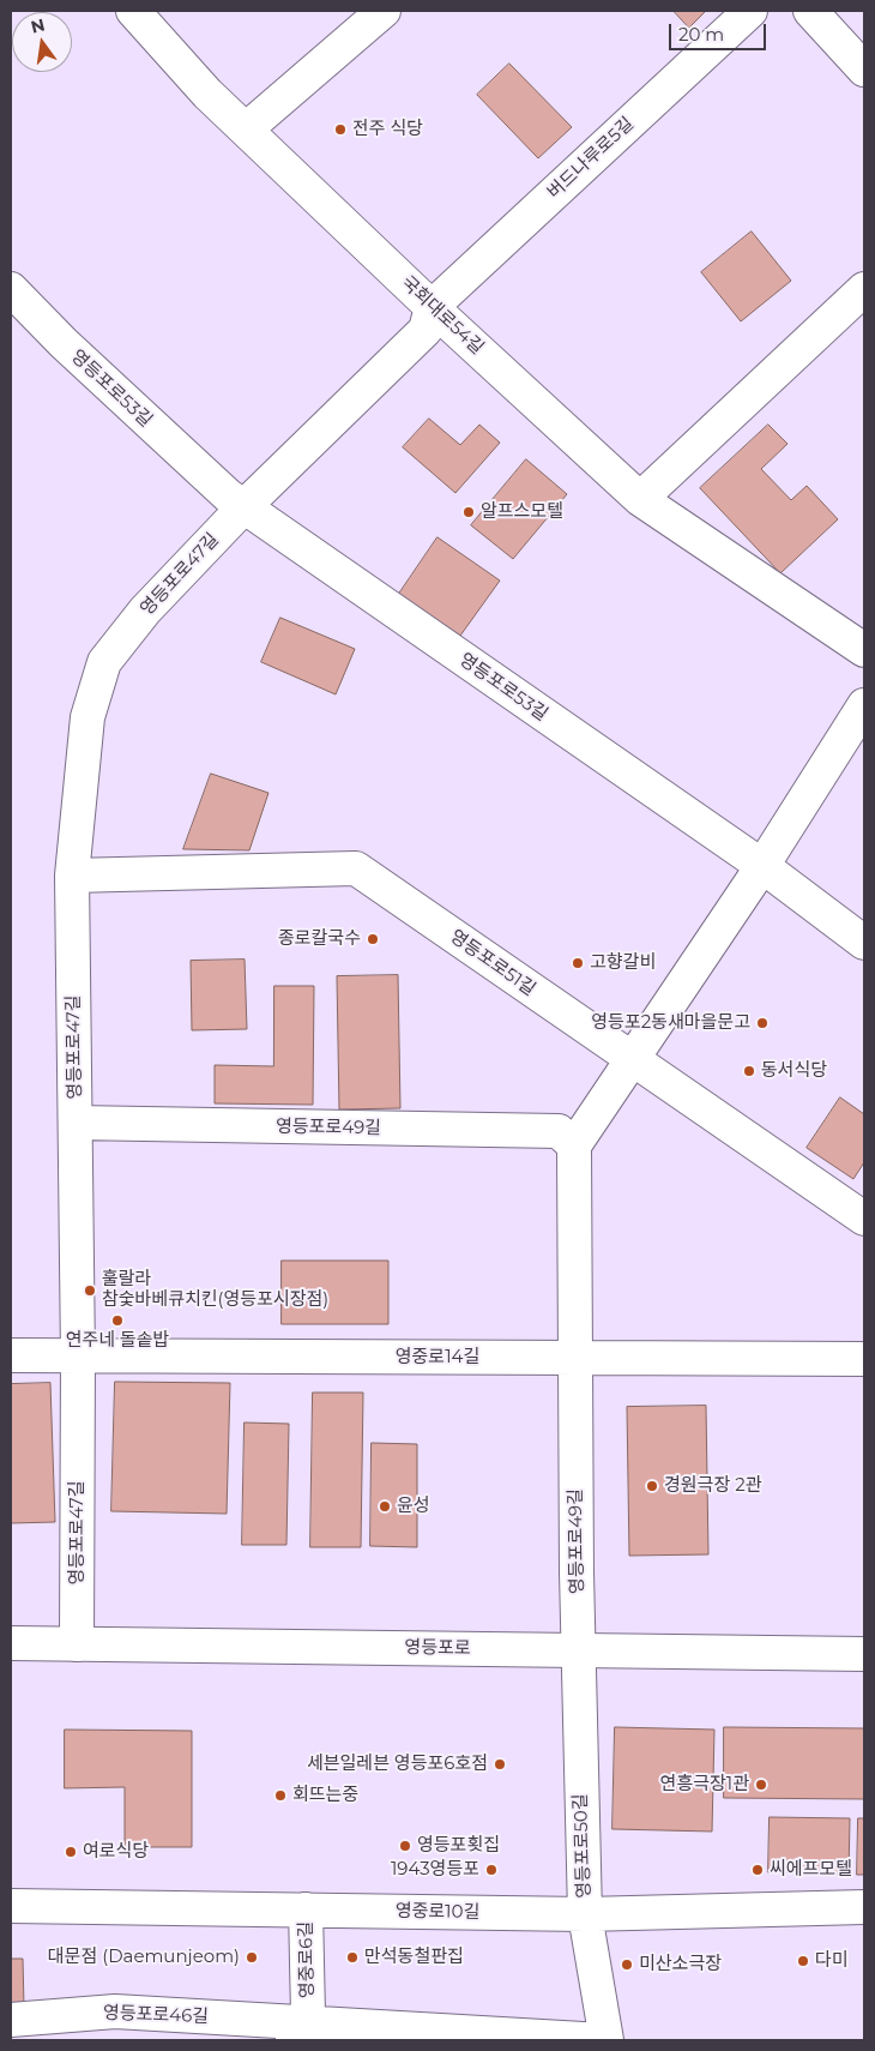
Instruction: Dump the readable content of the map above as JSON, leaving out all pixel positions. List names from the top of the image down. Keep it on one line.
{"streets":{"street":["버드나루로5길","국회대로54길","영등포로53길","영등포로47길","영등포로51길","영등포로49길","영중로14길","영등포로","영등포로50길","영중로10길","영중로6길","영등포로46길"]},"crossings":[["버드나루로5길","국회대로54길"],["영등포로53길","영등포로47길"],["영등포로47길","영등포로51길"],["영등포로47길","영등포로49길"],["영등포로47길","영중로14길"],["영등포로47길","영등포로"],["영등포로49길","영중로14길"],["영등포로49길","영등포로"],["영등포로49길","영등포로50길"],["영등포로","영등포로50길"],["영등포로50길","영중로10길"],["영등포로50길","영중로6길"],["영등포로50길","영등포로46길"],["영중로10길","영중로6길"],["영중로6길","영등포로46길"]],"places":["전주 식당","알프스모텔","종로칼국수","고향갈비","영등포2동새마을문고","동서식당","훌랄라 참숯바베큐치킨(영등포시장점)","연주네 돌솥밥","경원극장 2관","윤성","세븐일레븐 영등포6호점","연흥극장1관","회뜨는중","영등포횟집","여로식당","1943영등포","씨에프모텔","대문점 (Daemunjeom)","만석동철판집","다미","미산소극장"],"scale_bar":"20 m","north":"top"}
